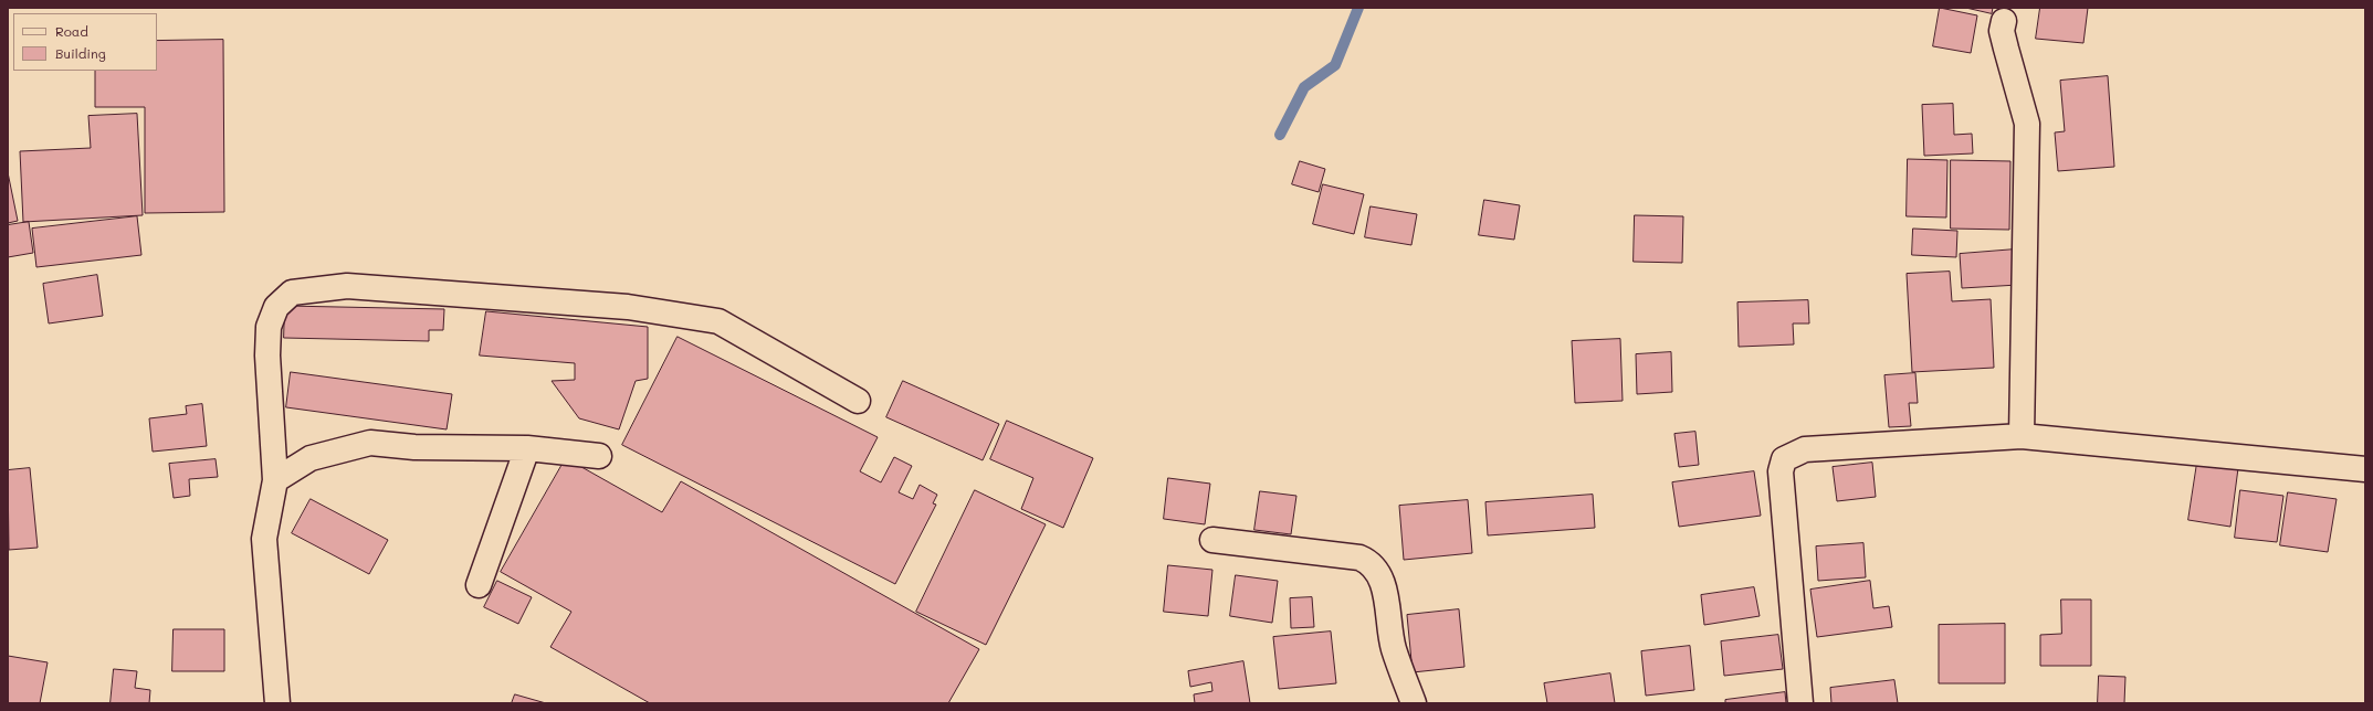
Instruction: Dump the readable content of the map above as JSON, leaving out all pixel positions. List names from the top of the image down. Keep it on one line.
{"legend":["Road","Building"]}
